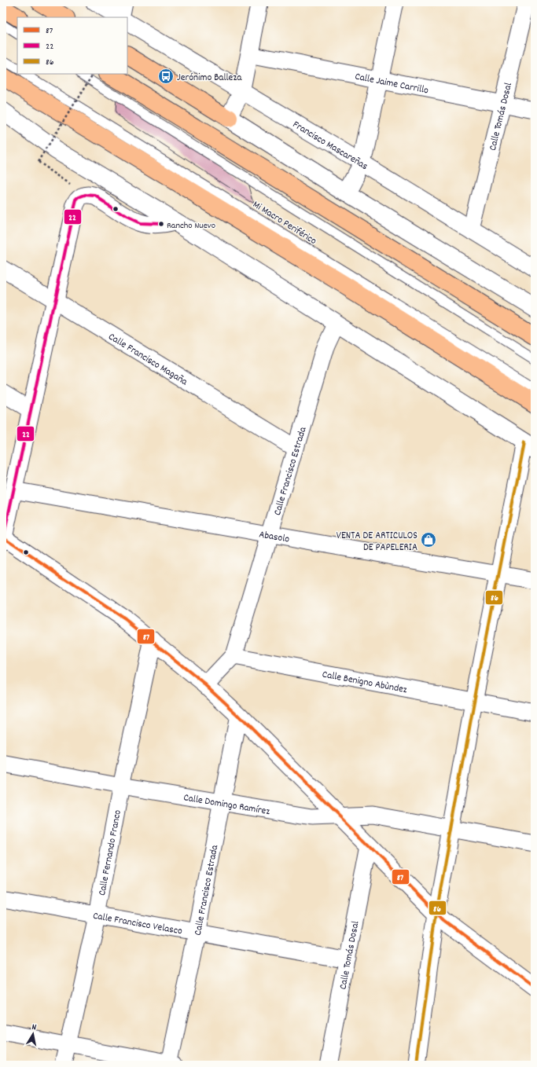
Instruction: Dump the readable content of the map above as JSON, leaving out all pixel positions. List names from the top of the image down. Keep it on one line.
{"streets":{"street":["Calle Jaime Carrillo","Calle Tomás Dosal","Francisco Mascareñas","Calle Francisco Magaña","Calle Francisco Estrada","Abasolo","Calle Benigno Abùndez","Calle Domingo Ramírez","Calle Fernando Franco","Calle Francisco Velasco"],"lane":["Mi Macro Periférico"]},"crossings":[["Calle Jaime Carrillo","Calle Tomás Dosal"],["Calle Tomás Dosal","Francisco Mascareñas"],["Calle Tomás Dosal","Calle Francisco Velasco"],["Calle Francisco Magaña","Calle Francisco Estrada"],["Calle Francisco Estrada","Abasolo"],["Calle Francisco Estrada","Calle Benigno Abùndez"],["Calle Francisco Estrada","Calle Domingo Ramírez"],["Calle Francisco Estrada","Calle Francisco Velasco"],["Calle Domingo Ramírez","Calle Fernando Franco"],["Calle Fernando Franco","Calle Francisco Velasco"]],"places":{"bus stop":["Jerónimo Balleza"],"other":["Rancho Nuevo"],"shop":["VENTA DE ARTICULOS DE PAPELERIA"]},"lines":["transit line 22","transit line 86","transit line 87"],"legend":["87","22","86"],"north":"top"}
